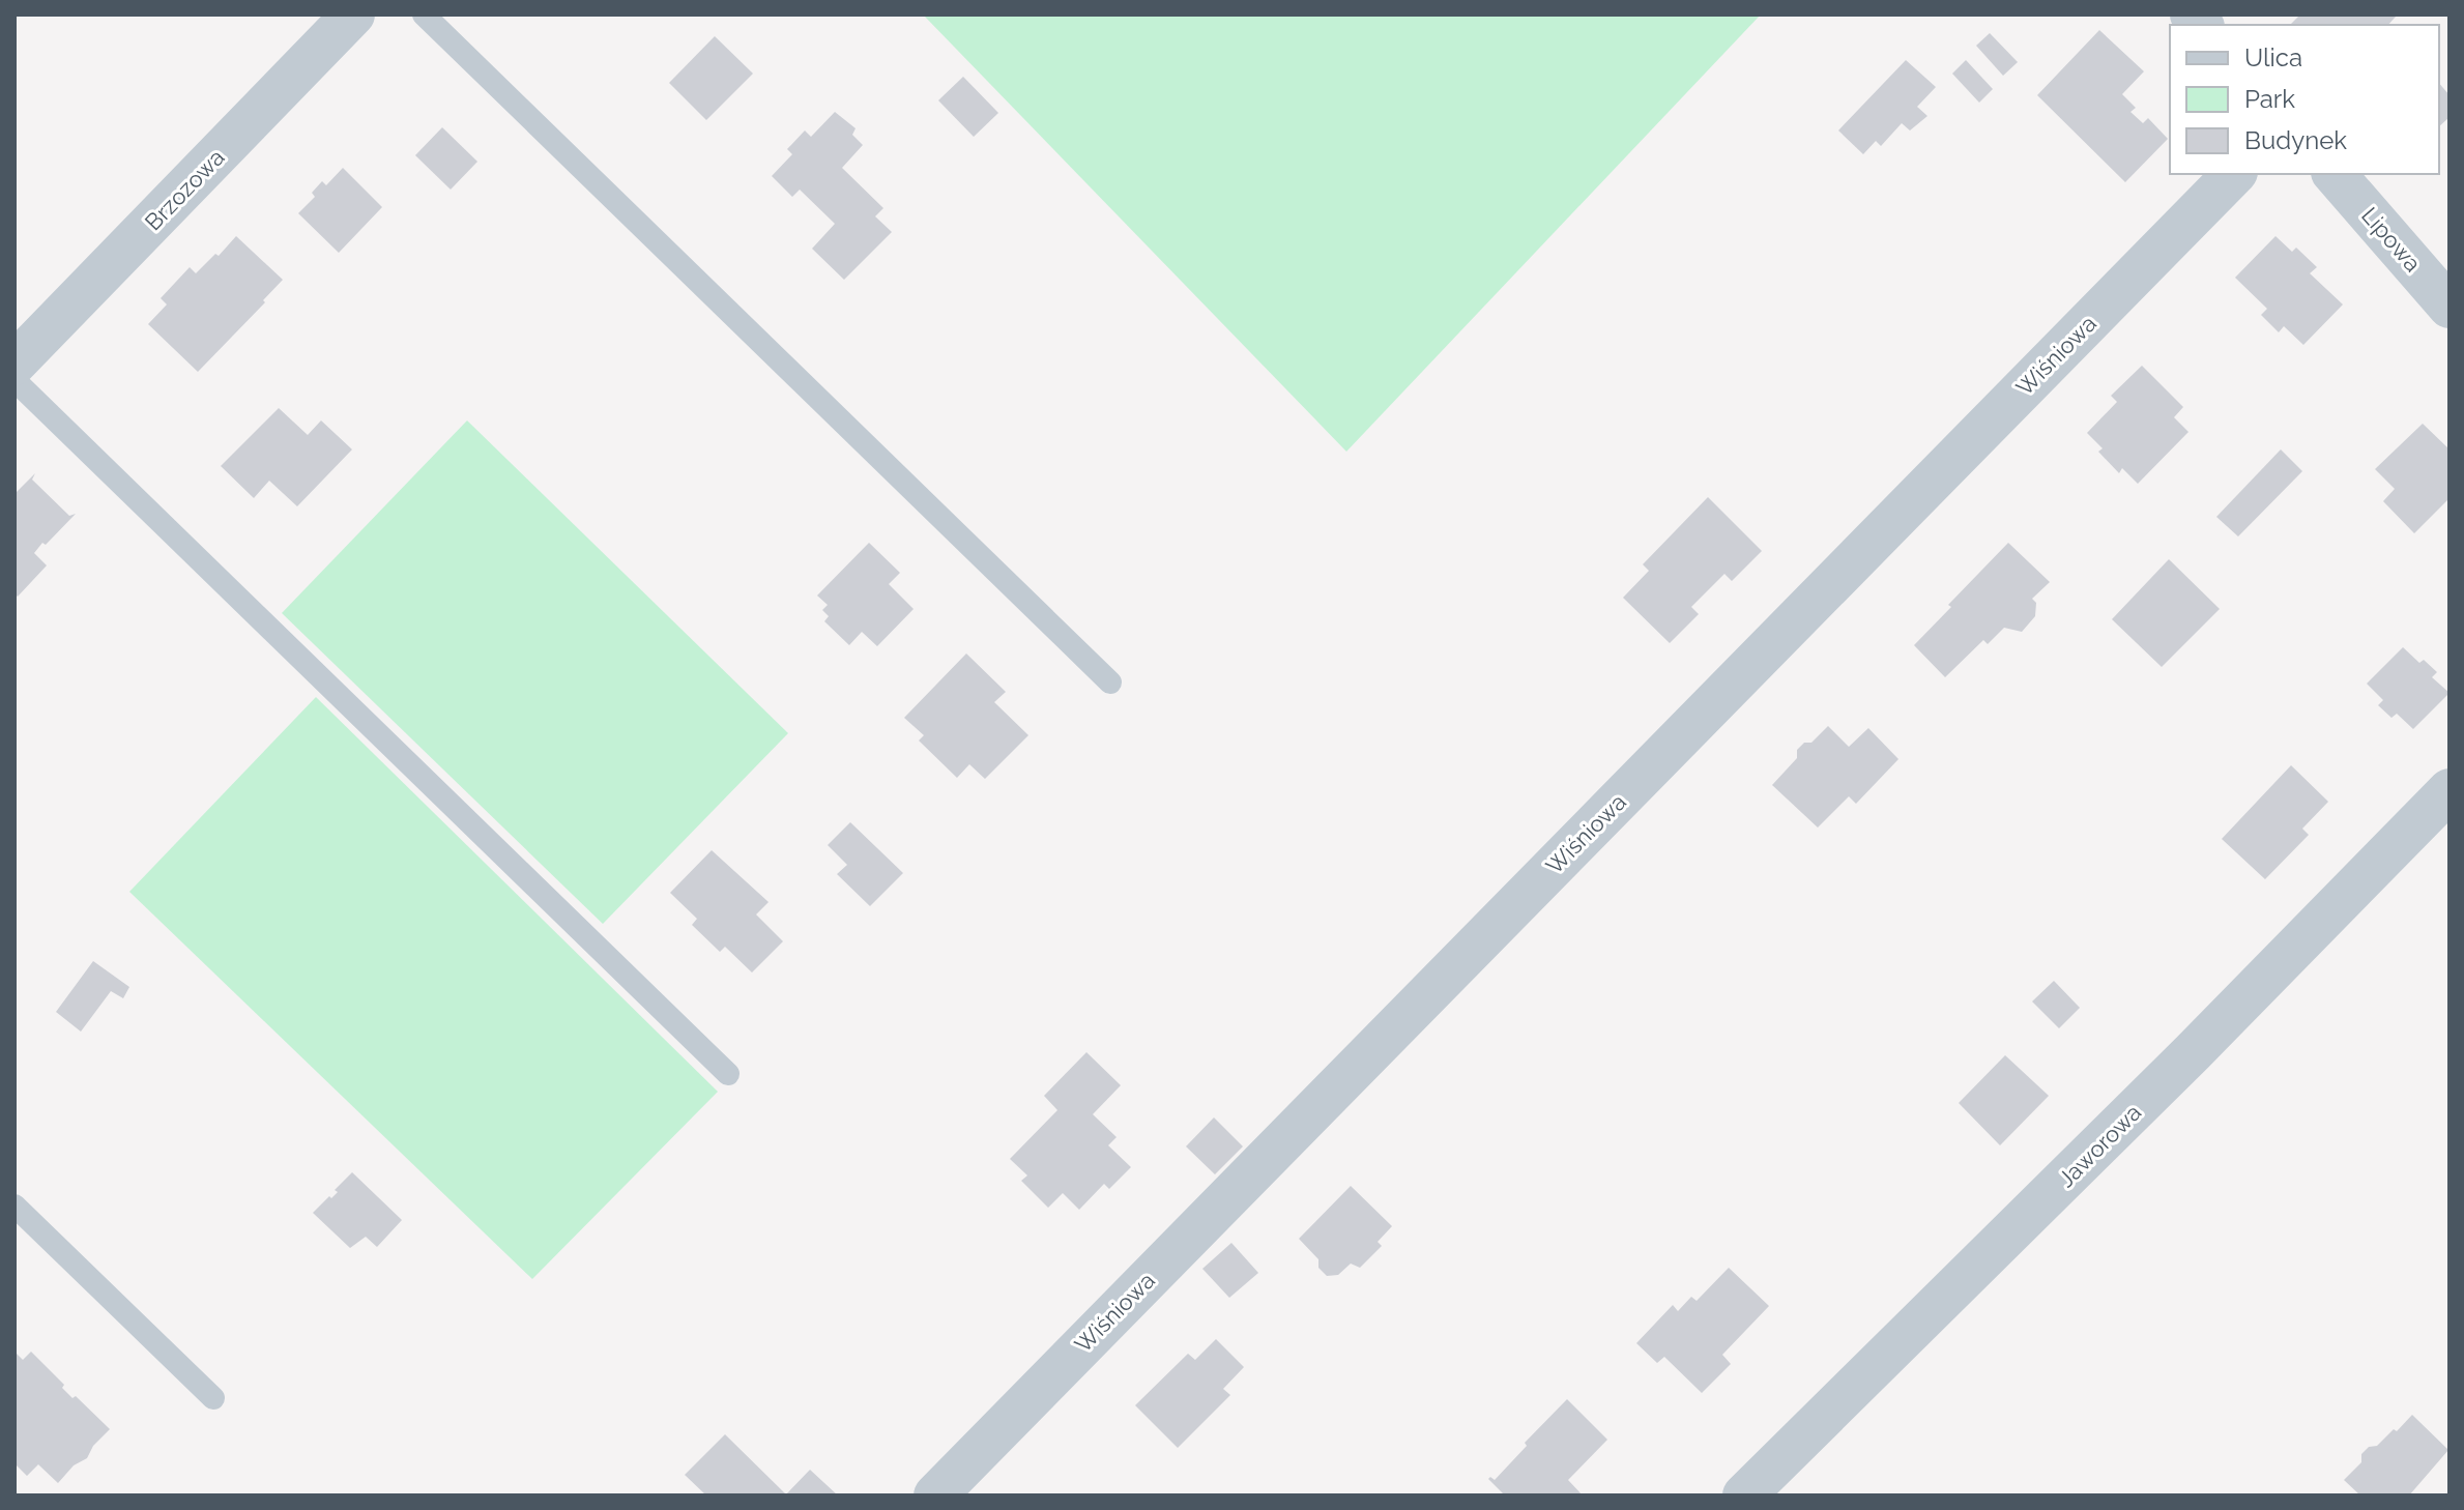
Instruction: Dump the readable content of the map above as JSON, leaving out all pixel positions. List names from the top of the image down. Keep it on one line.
{"streets":{"street":["Brzozowa","Lipowa","Wiśniowa","Jaworowa"]},"legend":["Ulica","Park","Budynek"]}
